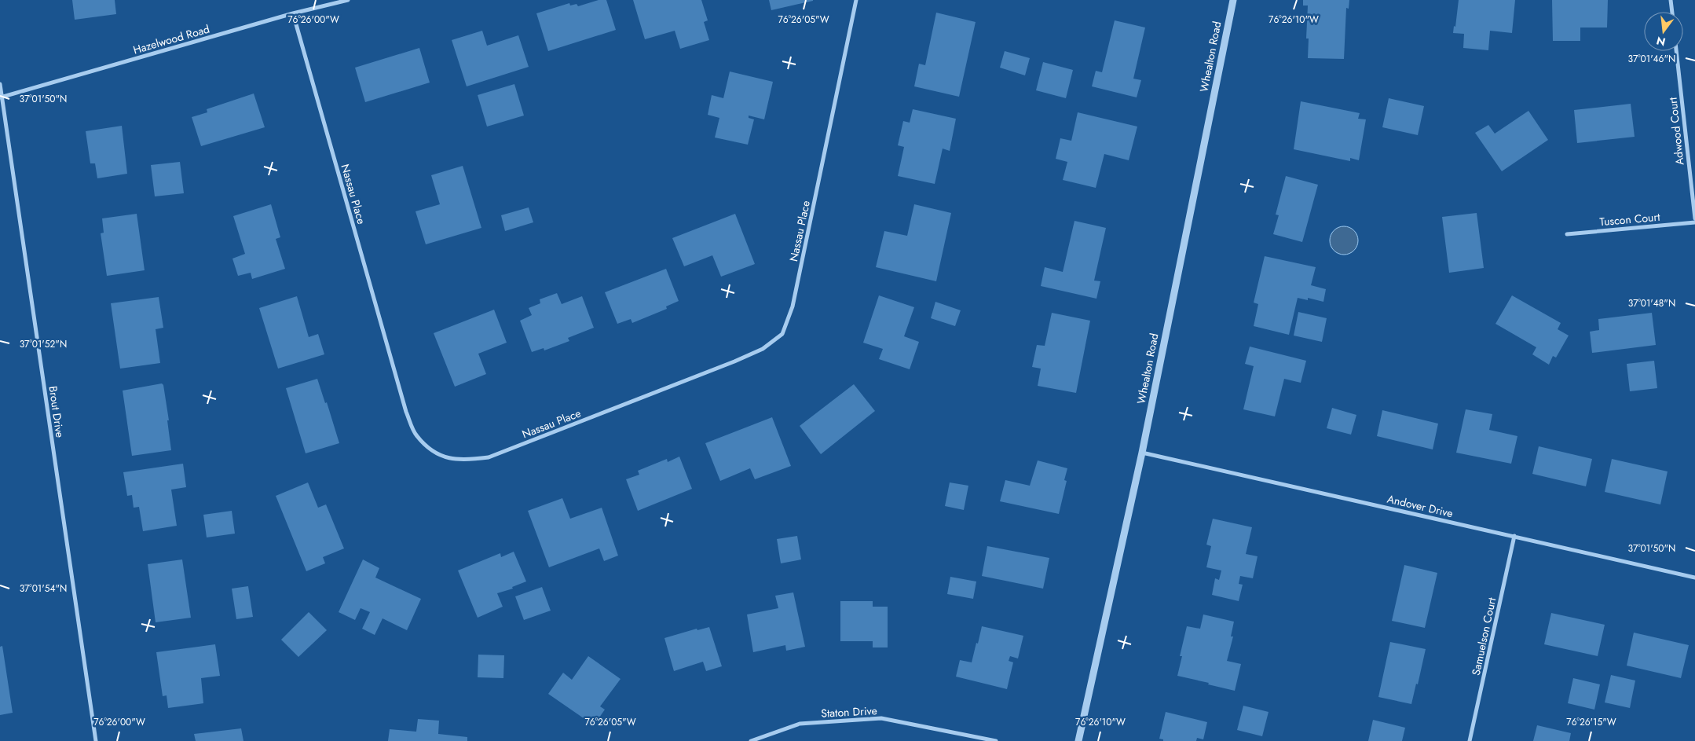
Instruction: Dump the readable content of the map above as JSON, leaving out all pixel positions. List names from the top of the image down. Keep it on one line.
{"streets":{"street":["Hazelwood Road","Whealton Road","Adwood Court","Nassau Place","Tuscon Court","Brout Drive","Andover Drive","Samuelson Court","Staton Drive"]},"crossings":[["Hazelwood Road","Nassau Place"],["Hazelwood Road","Brout Drive"],["Whealton Road","Andover Drive"],["Andover Drive","Samuelson Court"]],"north":"bottom","coordinates":["76°26'00\"W","76°26'05\"W","76°26'10\"W","37°01'46\"N","37°01'50\"N","37°01'48\"N","37°01'52\"N","37°01'54\"N","76°26'15\"W"]}
